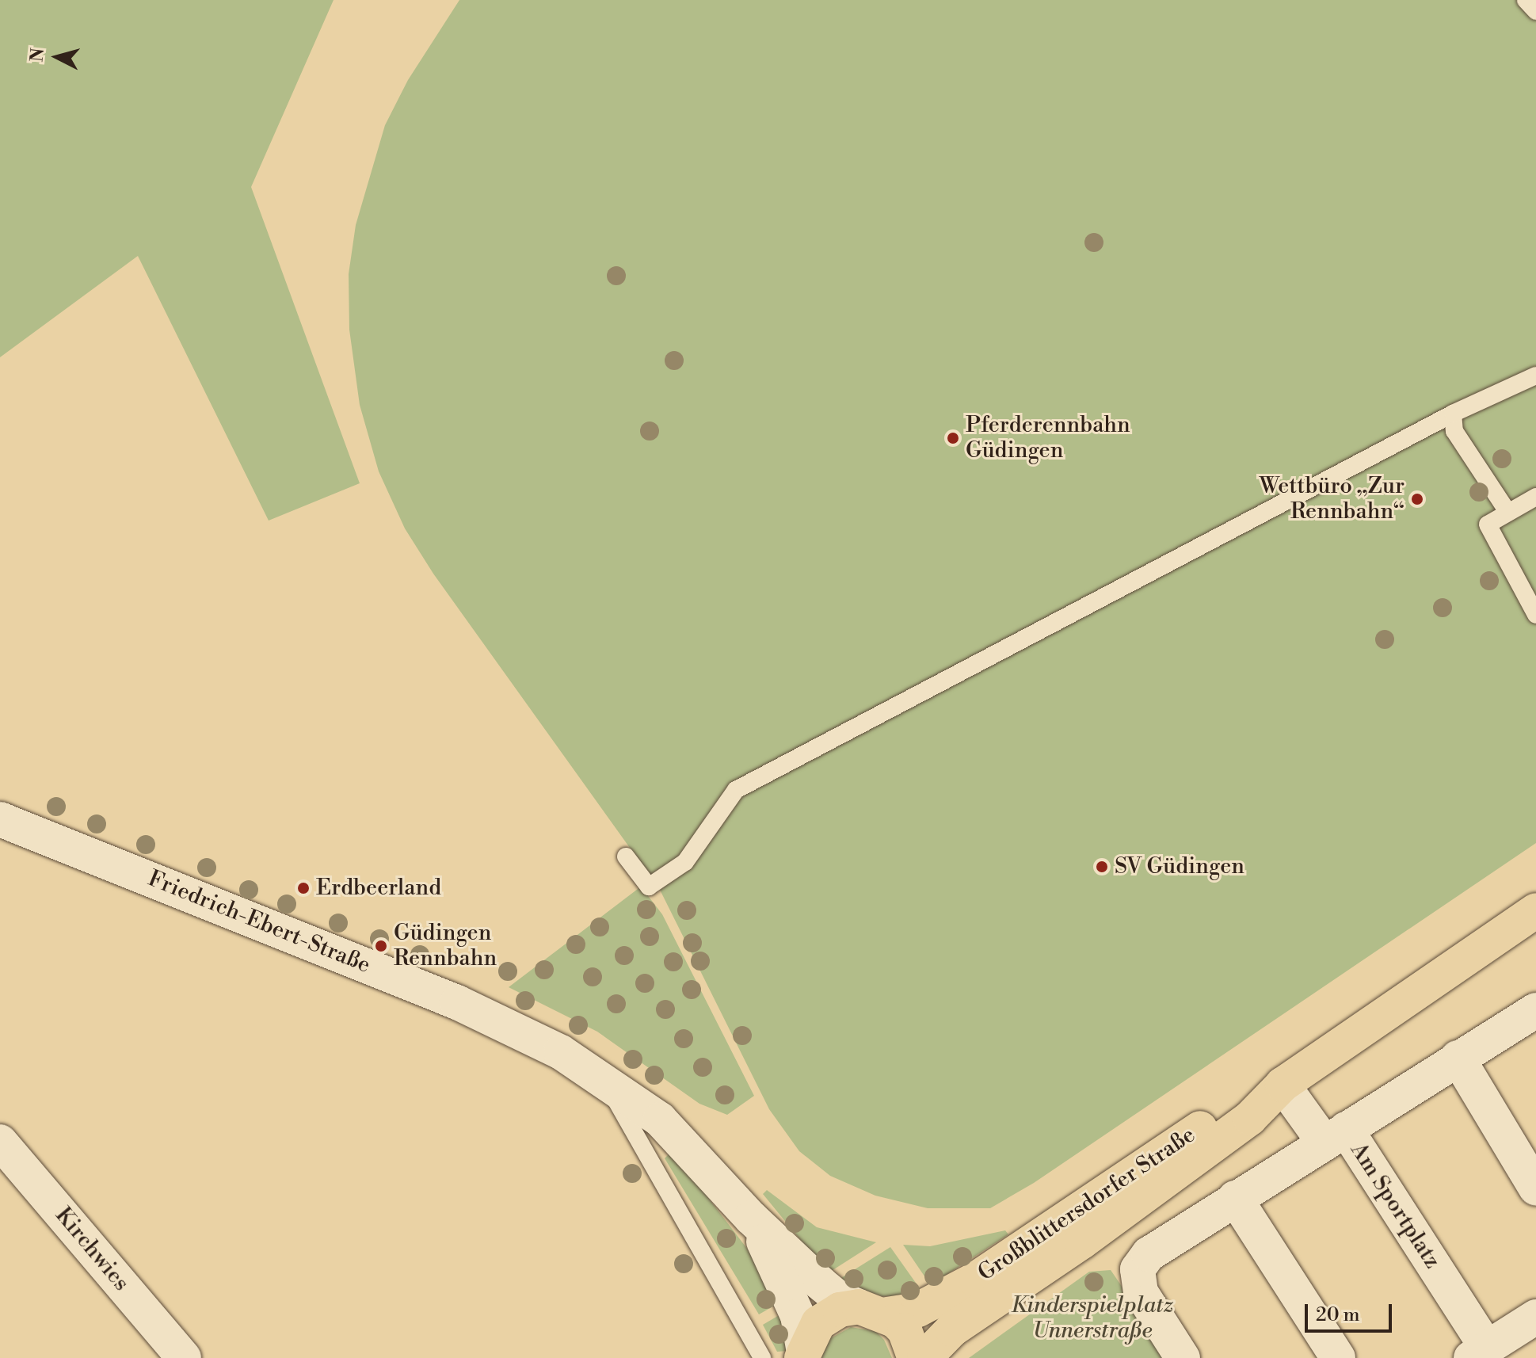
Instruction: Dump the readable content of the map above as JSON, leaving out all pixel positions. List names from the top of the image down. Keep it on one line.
{"streets":{"main road":["Großblittersdorfer Straße"],"street":["Friedrich-Ebert-Straße","Am Sportplatz","Kirchwies"]},"crossings":[["Friedrich-Ebert-Straße","Großblittersdorfer Straße"],["Großblittersdorfer Straße","Am Sportplatz"]],"parks":["Kinderspielplatz Unnerstraße"],"places":["Pferderennbahn Güdingen","Wettbüro „Zur Rennbahn“","SV Güdingen","Erdbeerland","Güdingen Rennbahn"],"scale_bar":"20 m","north":"left"}
